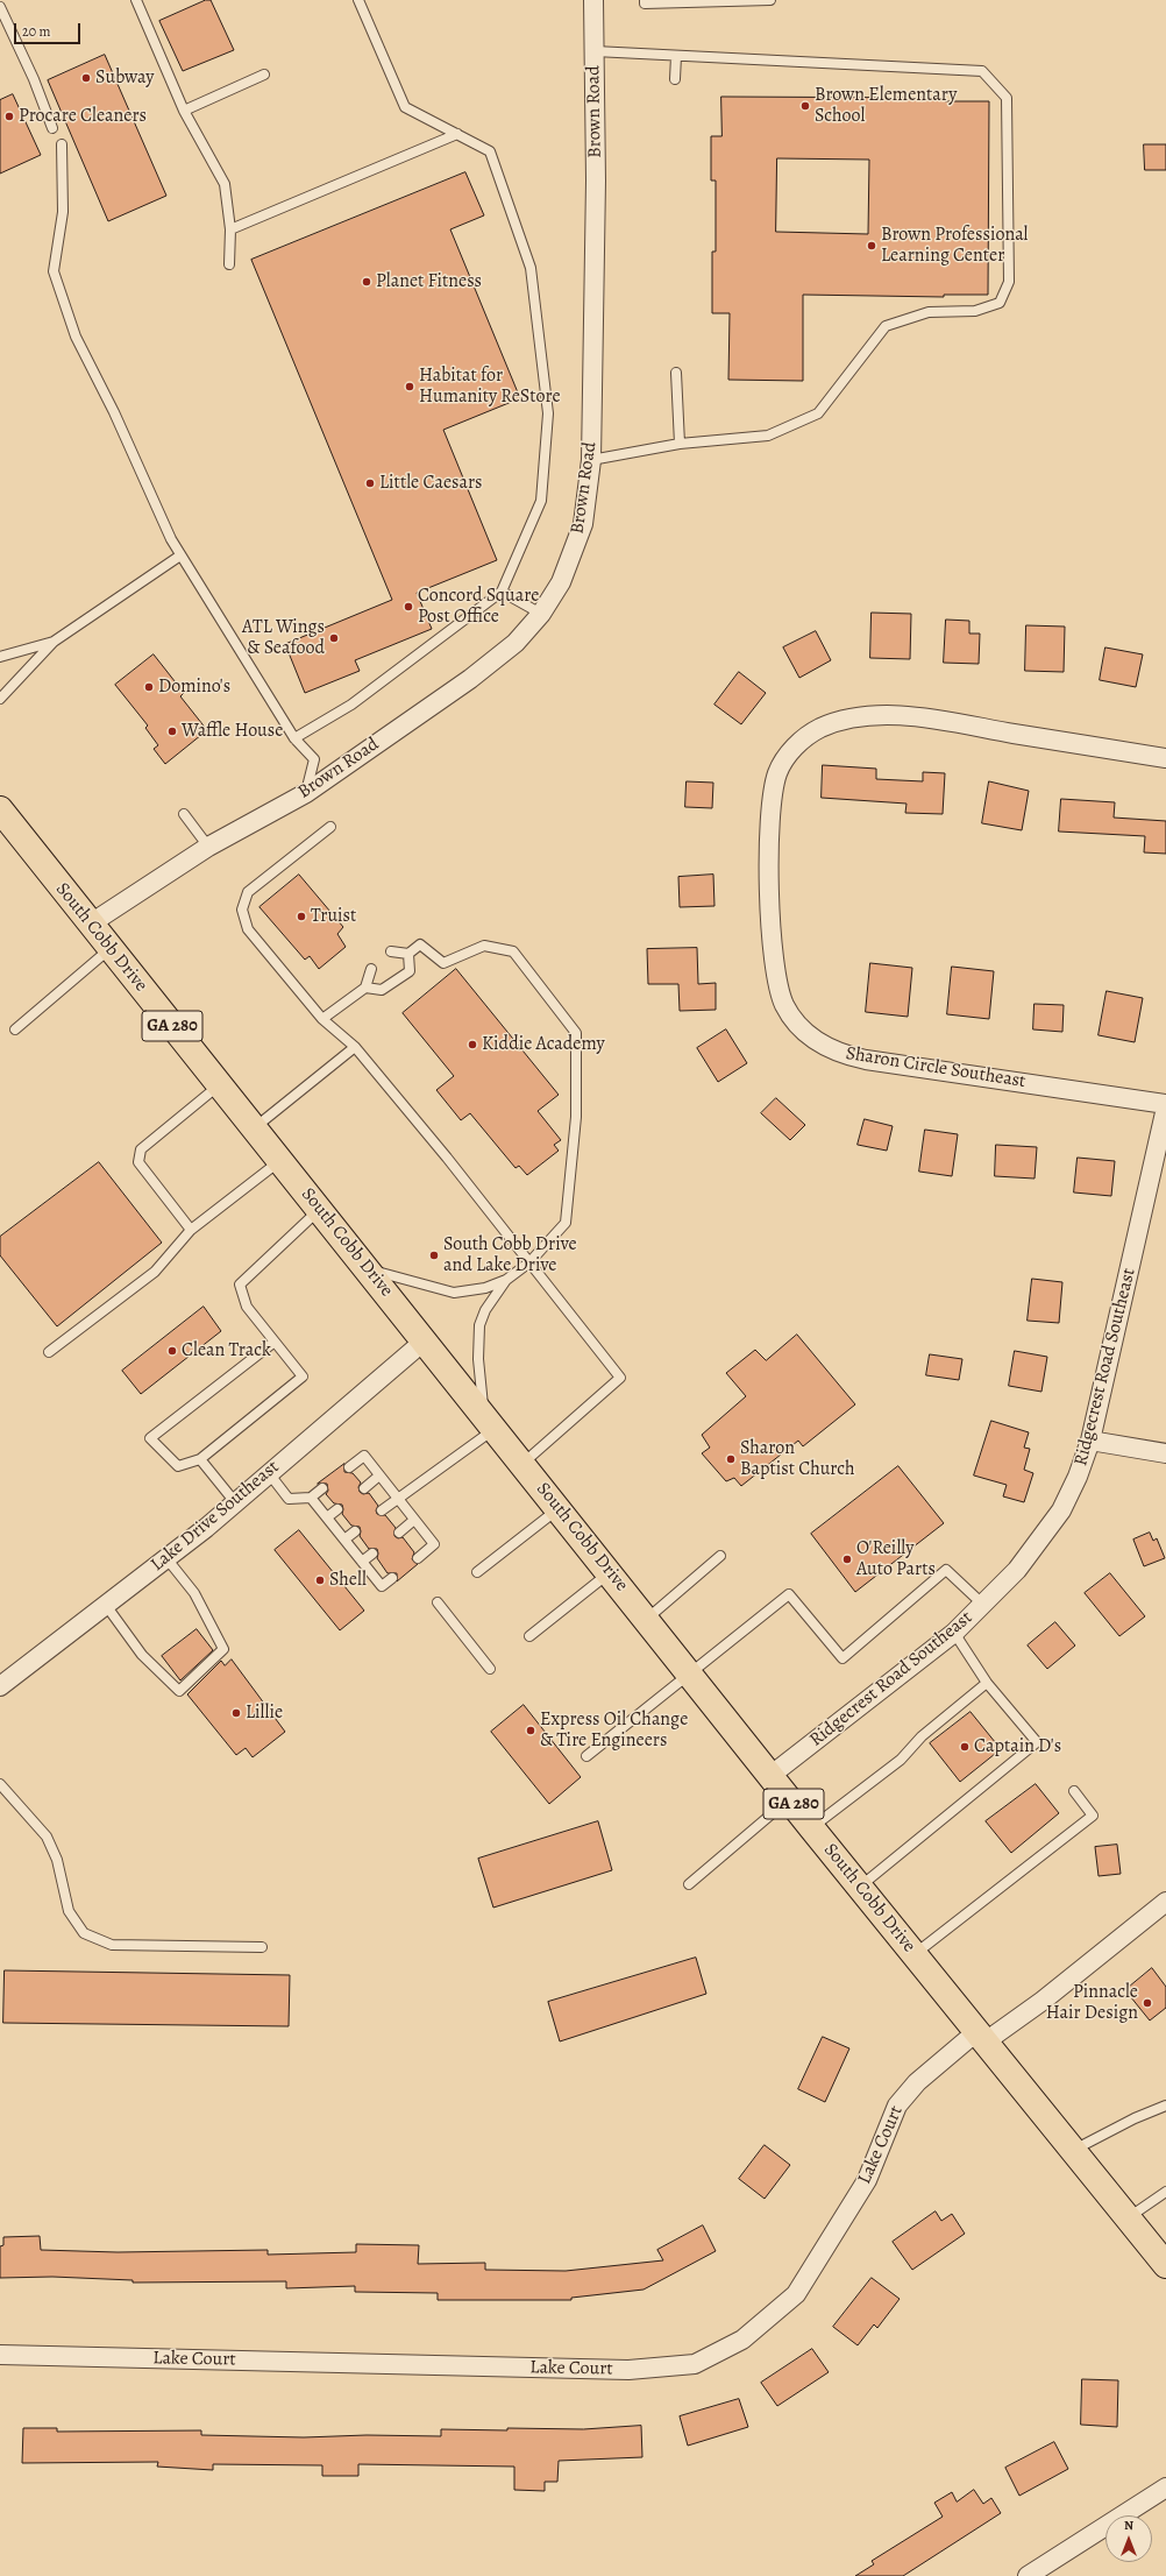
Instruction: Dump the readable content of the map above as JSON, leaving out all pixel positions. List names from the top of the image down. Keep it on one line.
{"streets":{"main road":["South Cobb Drive","GA 280"],"street":["Brown Road","Sharon Circle Southeast","Ridgecrest Road Southeast","Lake Drive Southeast","Lake Court"]},"crossings":[["Brown Road","South Cobb Drive"],["South Cobb Drive","Ridgecrest Road Southeast"],["South Cobb Drive","Lake Drive Southeast"],["South Cobb Drive","Lake Court"]],"places":["Subway","Brown Elementary School","Procare Cleaners","Brown Professional Learning Center","Planet Fitness","Habitat for Humanity ReStore","Little Caesars","Concord Square Post Office","ATL Wings & Seafood","Domino's","Waffle House","Truist","Kiddie Academy","South Cobb Drive and Lake Drive","Clean Track","Sharon Baptist Church","O'Reilly Auto Parts","Shell","Lillie","Express Oil Change & Tire Engineers","Captain D's","Pinnacle Hair Design"],"scale_bar":"20 m","north":"top"}
